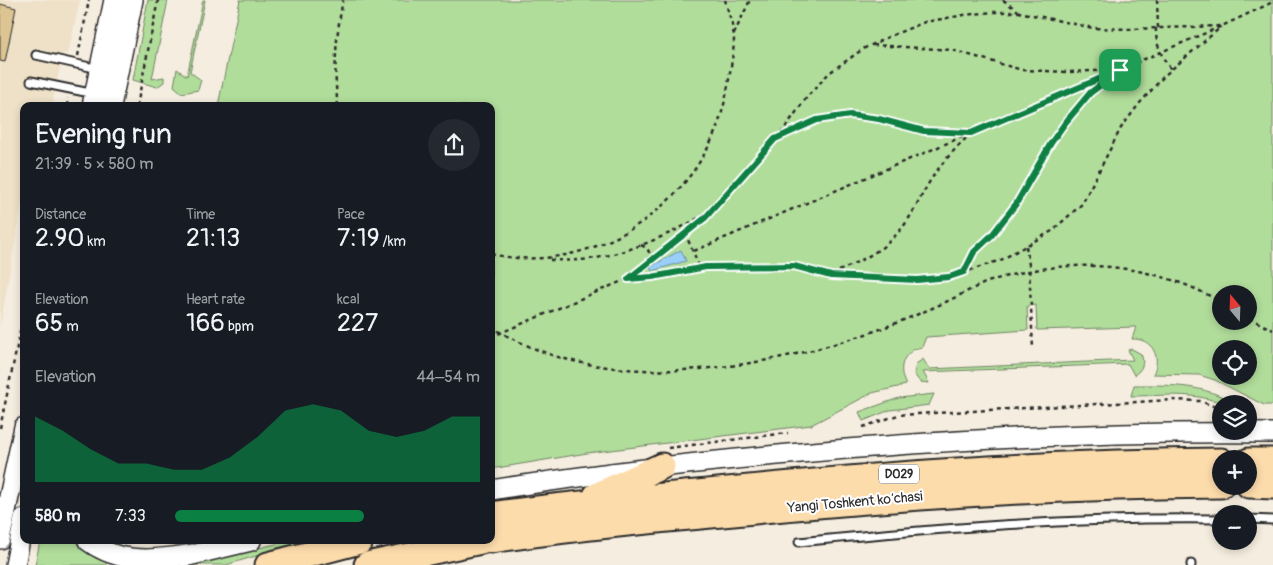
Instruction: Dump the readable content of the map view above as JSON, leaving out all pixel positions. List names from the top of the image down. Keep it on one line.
{"streets":{"highway":["D029","Yangi Toshkent ko‘chasi"]},"north":"top","page":{"heading":["Evening run","21:39 · 5 × 580 m"],"stats":[["Distance","2.90 km"],["Time","21:13"],["Pace","7:19 /km"],["Elevation","65 m"],["Heart rate","166 bpm"],["kcal","227"]],"map_buttons":["+","−"],"chart":["Elevation","44–54 m"],"list":[{"name":"580 m","note":"7:33"}]}}
